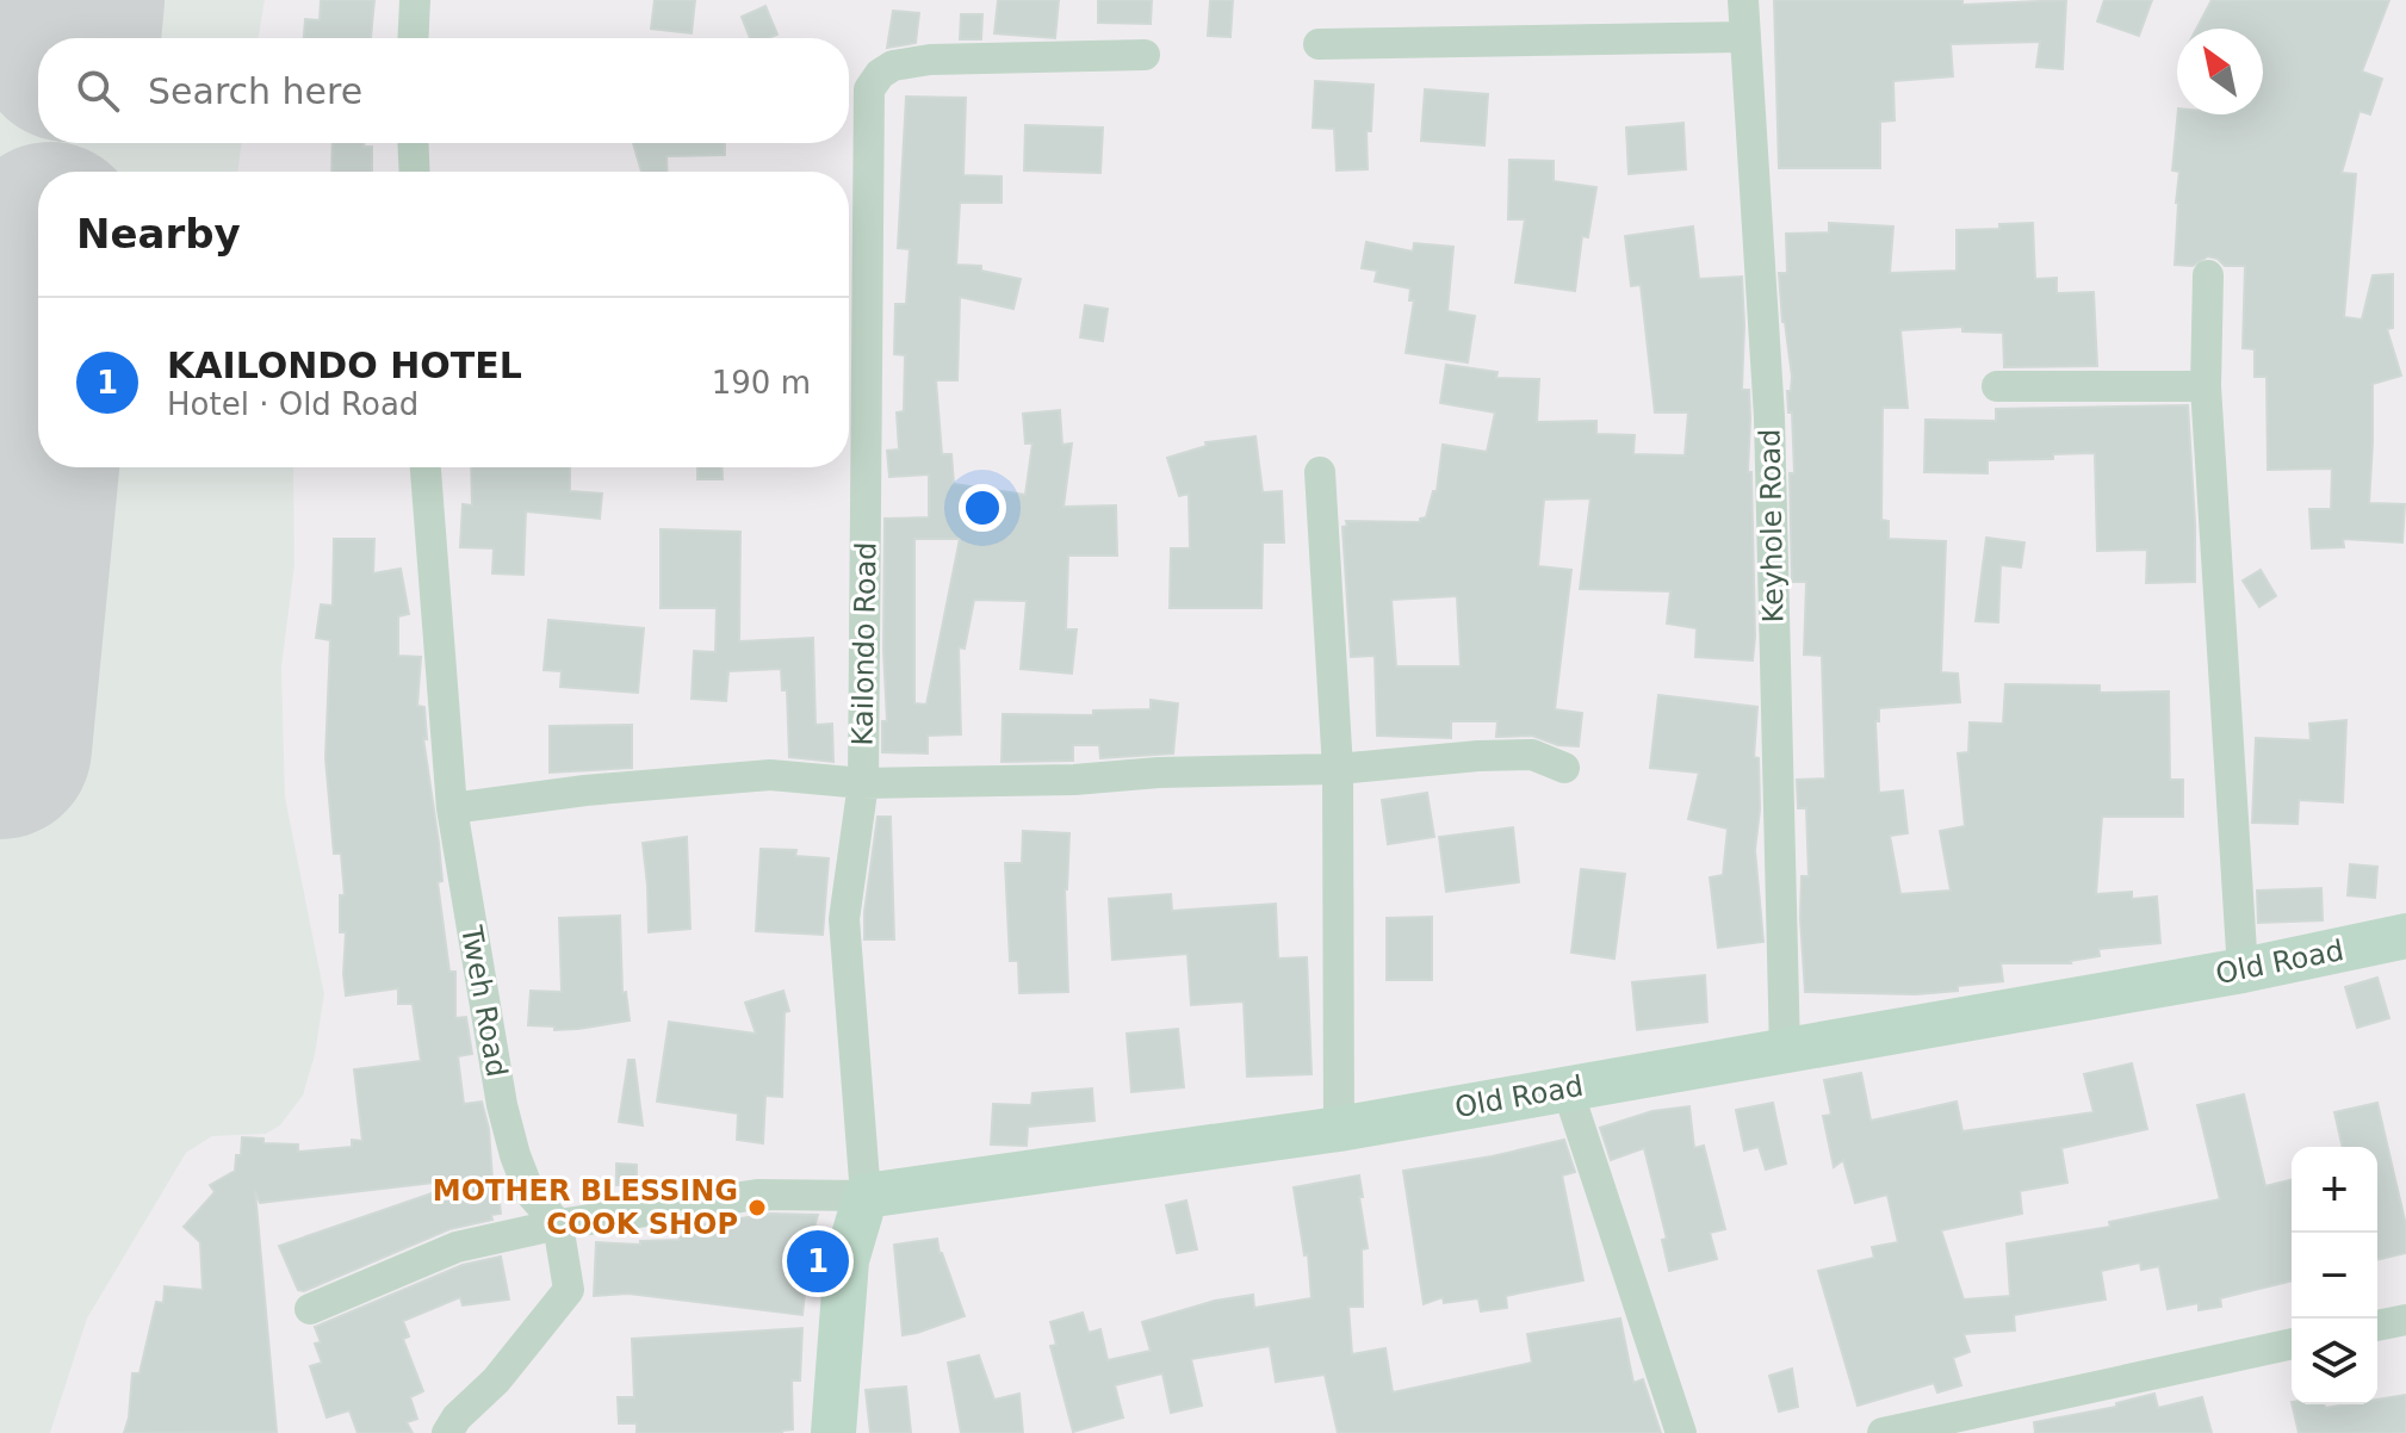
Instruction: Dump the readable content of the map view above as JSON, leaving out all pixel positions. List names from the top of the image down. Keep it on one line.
{"streets":{"street":["Keyhole Road","Kailondo Road","Old Road","Tweh Road"]},"crossings":[["Keyhole Road","Old Road"],["Kailondo Road","Old Road"]],"places":["MOTHER BLESSING COOK SHOP"],"north":"top left","page":{"search":"Search here","heading":"Nearby","list":[{"mark":"1","name":"KAILONDO HOTEL","note":"Hotel · Old Road","value":"190 m"}],"map_buttons":["+","−"],"pins":"1"}}
